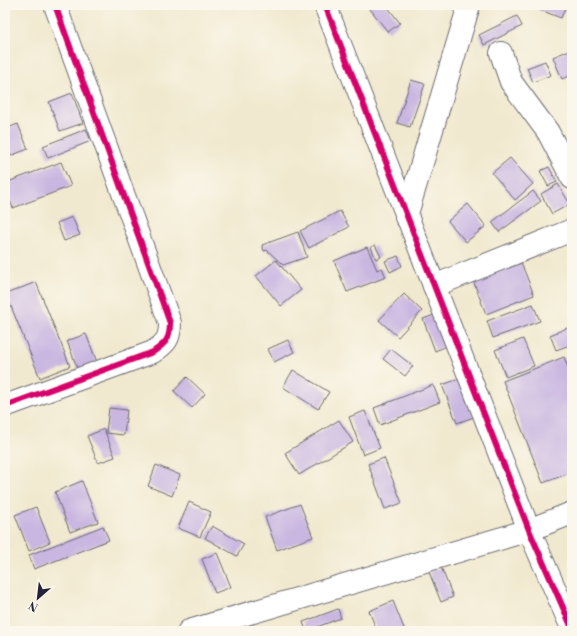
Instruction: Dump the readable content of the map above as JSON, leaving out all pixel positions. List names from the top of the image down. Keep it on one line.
{"north":"bottom left"}
